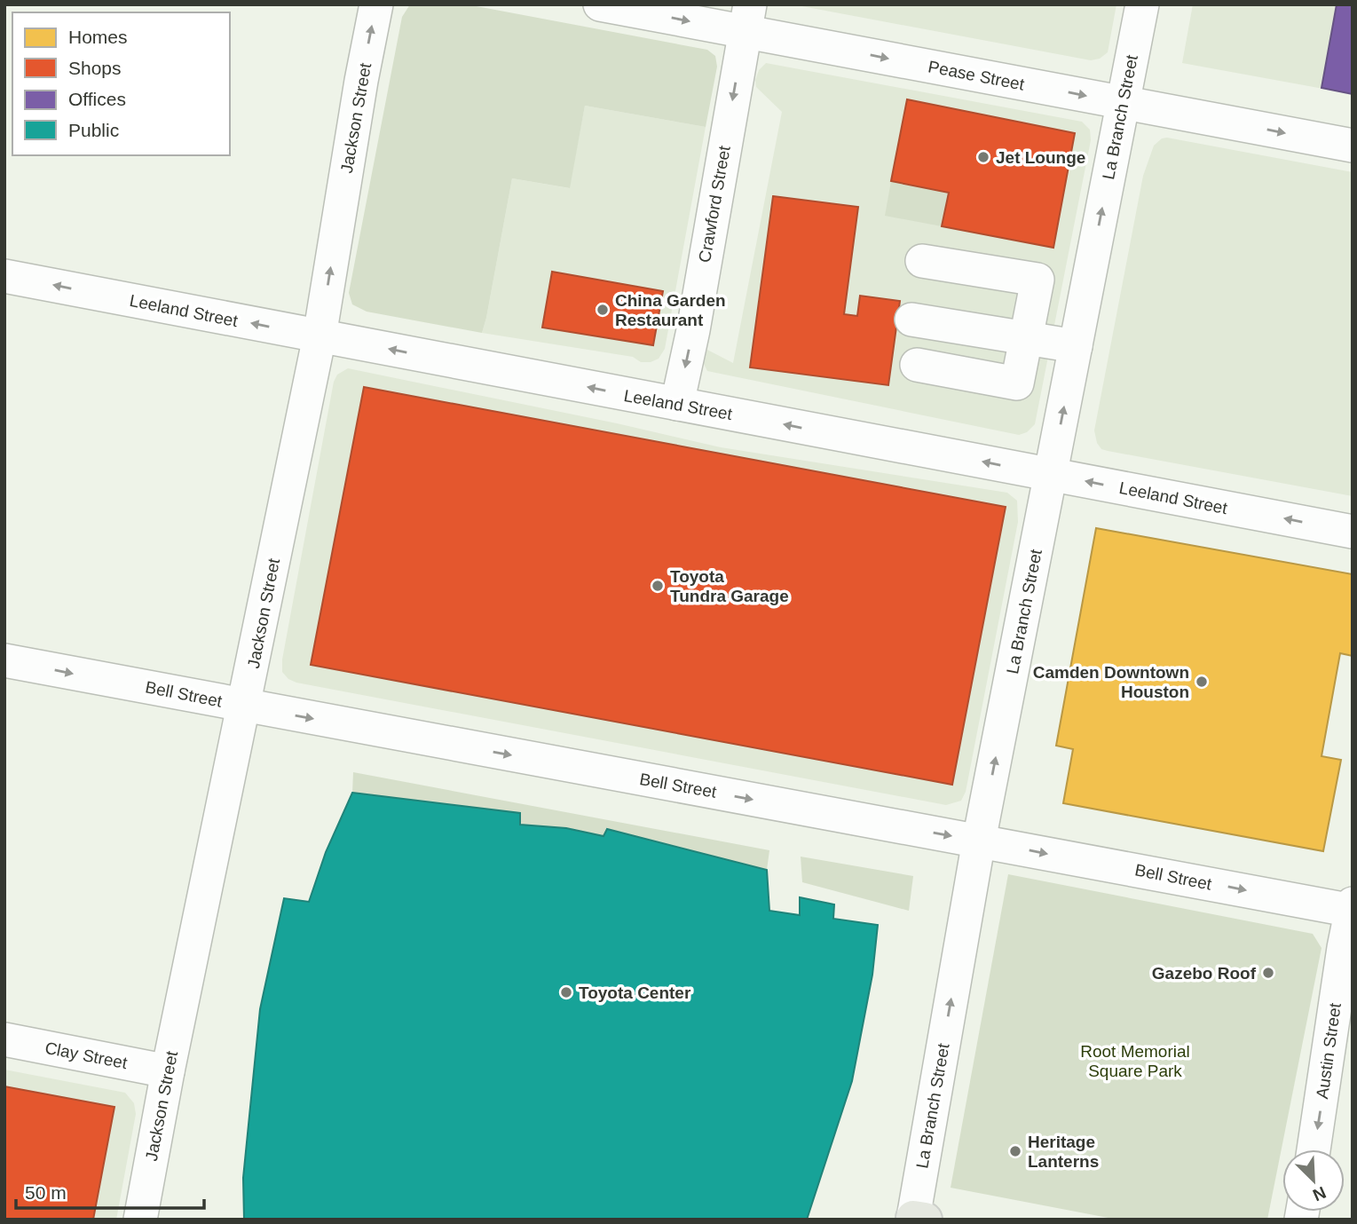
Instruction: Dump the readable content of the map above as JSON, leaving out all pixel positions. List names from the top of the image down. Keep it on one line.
{"streets":{"street":["Pease Street","La Branch Street","Jackson Street","Crawford Street","Leeland Street","Bell Street","Austin Street","Clay Street"]},"crossings":[["Pease Street","La Branch Street"],["Pease Street","Crawford Street"],["La Branch Street","Leeland Street"],["La Branch Street","Bell Street"],["Jackson Street","Leeland Street"],["Jackson Street","Bell Street"],["Jackson Street","Clay Street"],["Crawford Street","Leeland Street"],["Bell Street","Austin Street"]],"one_way":["Pease Street","La Branch Street","Crawford Street","Leeland Street","Bell Street","Austin Street"],"parks":["Root Memorial Square Park"],"places":["Jet Lounge","China Garden Restaurant","Toyota Tundra Garage","Camden Downtown Houston","Gazebo Roof","Toyota Center","Heritage Lanterns"],"legend":["Homes","Shops","Offices","Public"],"scale_bar":"50 m","north":"bottom right"}
